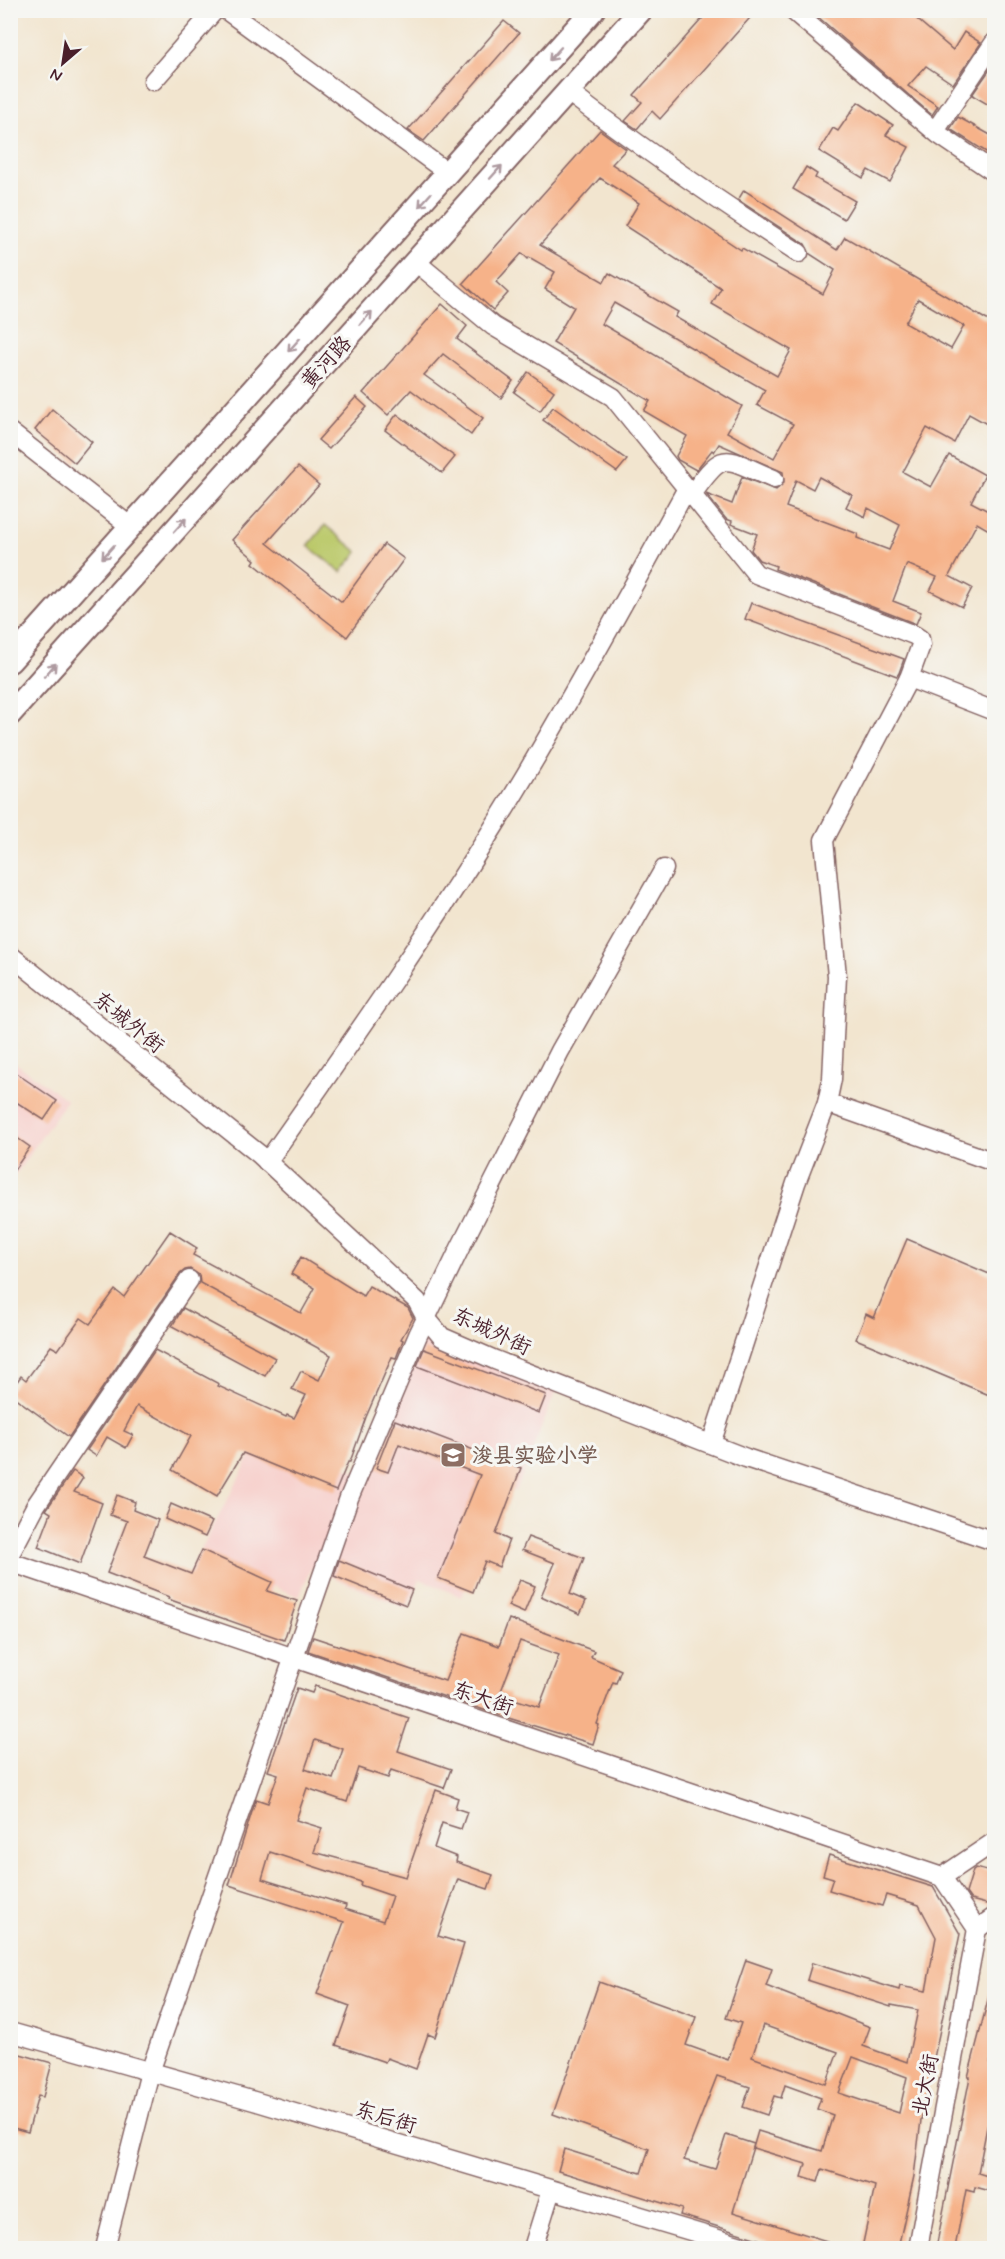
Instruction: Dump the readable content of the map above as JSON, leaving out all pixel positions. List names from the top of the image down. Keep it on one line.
{"streets":{"main road":["黄河路"],"street":["东城外街","东大街","北大街","东后街"]},"places":{"school or university":["浚县实验小学"]},"north":"bottom left"}
